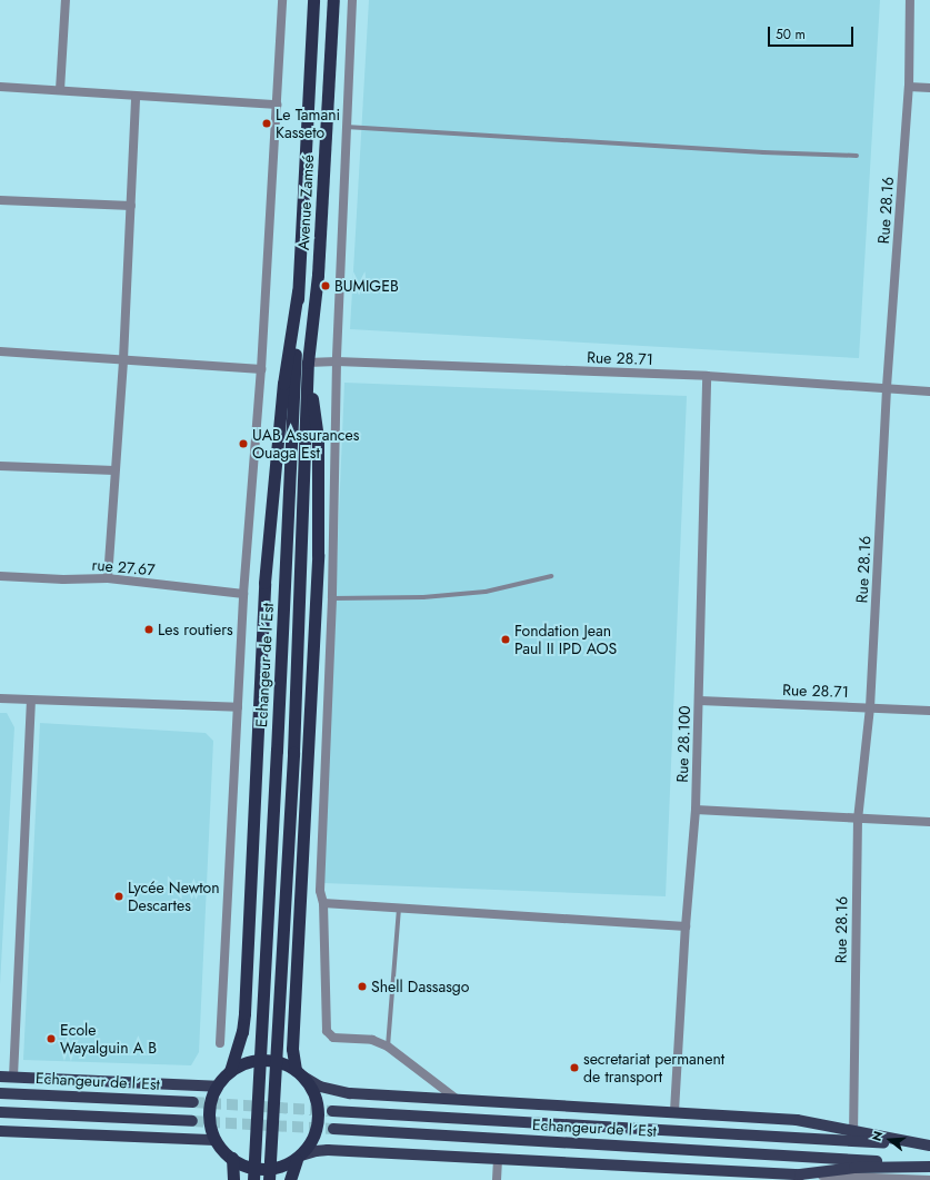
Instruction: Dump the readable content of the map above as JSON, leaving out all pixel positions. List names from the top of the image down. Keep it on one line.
{"streets":{"highway":["Avenue Zamsé","Echangeur de l´Est"],"street":["Rue 28.16","Rue 28.71","rue 27.67","Rue 28.100"]},"crossings":[["Avenue Zamsé","Echangeur de l´Est"],["Rue 28.16","Rue 28.71"],["Rue 28.16","Echangeur de l´Est"],["Rue 28.71","Echangeur de l´Est"],["Rue 28.71","Rue 28.100"]],"places":["Le Tamani Kasseto","BUMIGEB","UAB Assurances Ouaga Est","Les routiers","Fondation Jean Paul II IPD AOS","Lycée Newton Descartes","Shell Dassasgo","Ecole Wayalguin A B","secretariat permanent de transport"],"scale_bar":"50 m","north":"left"}
